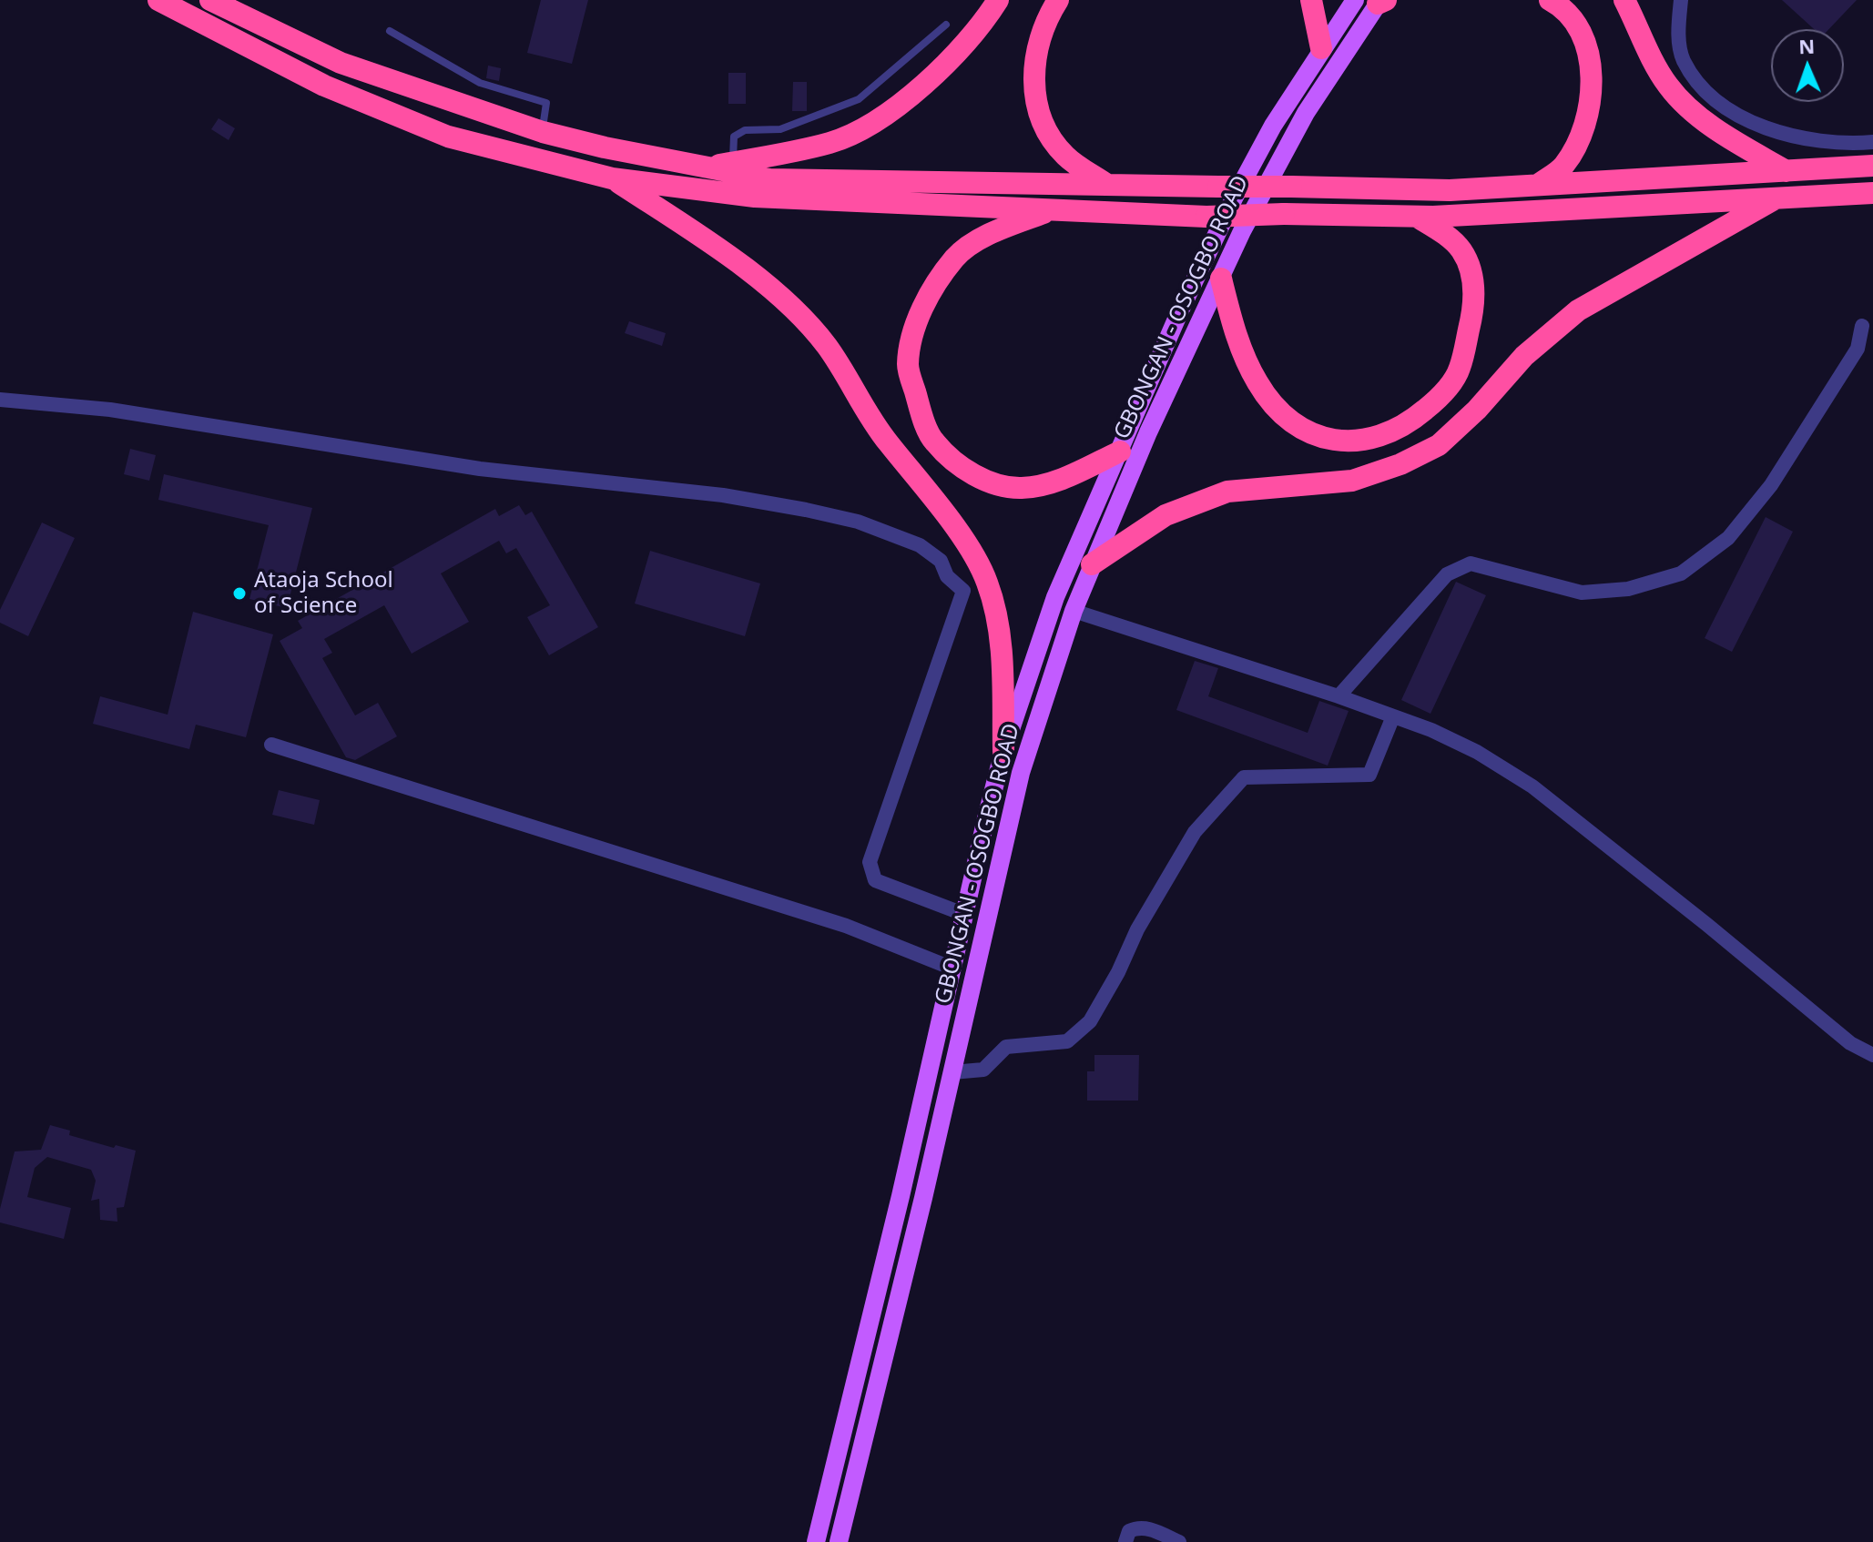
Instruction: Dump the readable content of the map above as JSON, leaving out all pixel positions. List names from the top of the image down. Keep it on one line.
{"streets":{"main road":["GBONGAN - OSOGBO ROAD"]},"places":["Ataoja School of Science"],"north":"top"}
